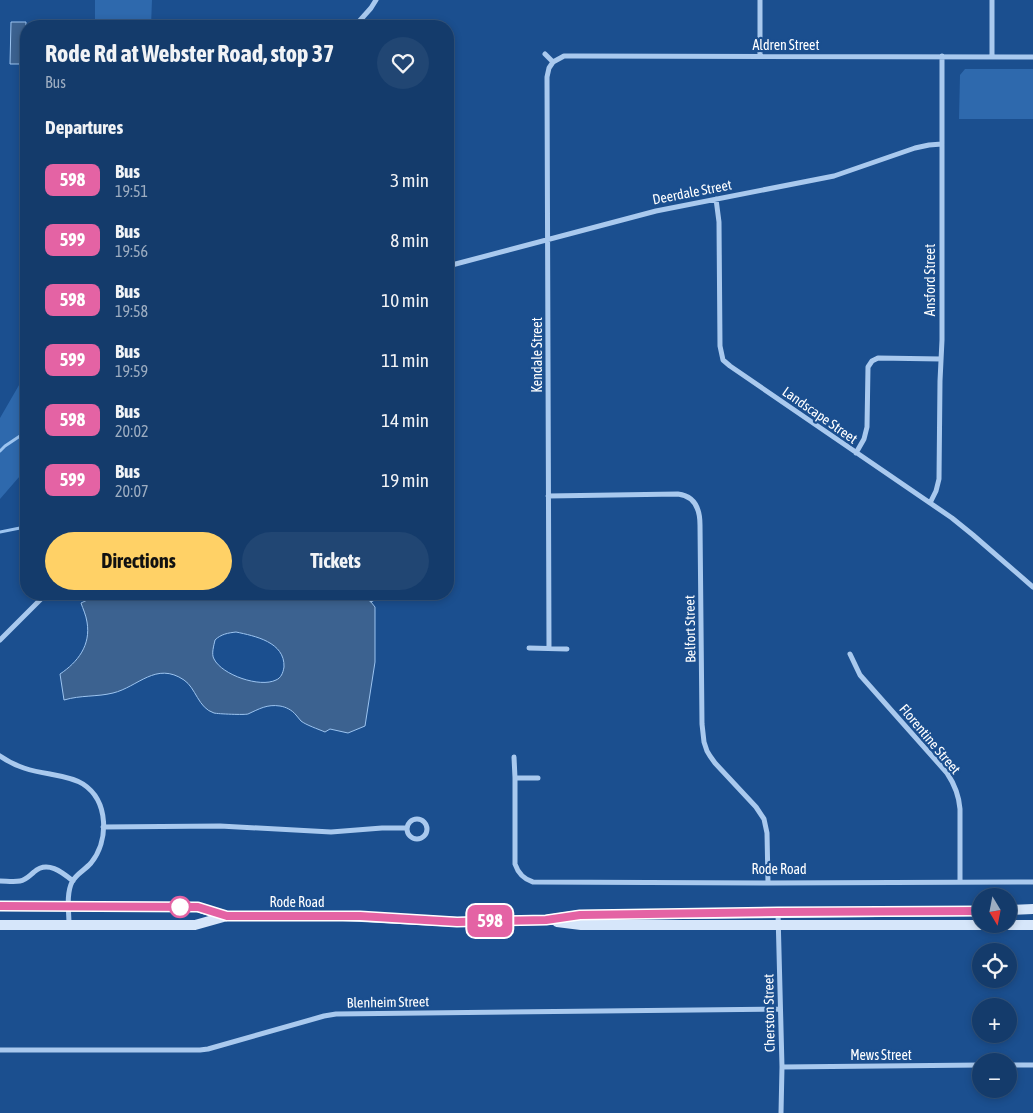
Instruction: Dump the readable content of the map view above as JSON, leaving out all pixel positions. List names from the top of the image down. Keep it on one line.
{"streets":{"main road":["Rode Road"],"street":["Aldren Street","Deerdale Street","Ansford Street","Kendale Street","Landscape Street","Belfort Street","Florentine Street","Blenheim Street","Cherston Street","Mews Street"]},"crossings":[["Aldren Street","Ansford Street"],["Aldren Street","Kendale Street"],["Deerdale Street","Ansford Street"],["Deerdale Street","Kendale Street"],["Deerdale Street","Landscape Street"],["Ansford Street","Landscape Street"],["Kendale Street","Belfort Street"],["Belfort Street","Rode Road"],["Florentine Street","Rode Road"],["Rode Road","Cherston Street"],["Blenheim Street","Cherston Street"],["Cherston Street","Mews Street"]],"lines":["bus line 598"],"north":"bottom","page":{"on_map":"598","heading":[["Rode Rd at Webster Road, stop 37","Bus"],"Departures"],"list":[{"mark":"598","name":"Bus","note":"19:51","value":"3 min"},{"mark":"599","name":"Bus","note":"19:56","value":"8 min"},{"mark":"598","name":"Bus","note":"19:58","value":"10 min"},{"mark":"599","name":"Bus","note":"19:59","value":"11 min"},{"mark":"598","name":"Bus","note":"20:02","value":"14 min"},{"mark":"599","name":"Bus","note":"20:07","value":"19 min"}],"buttons":["Directions","Tickets"],"map_buttons":["+","−"]}}
